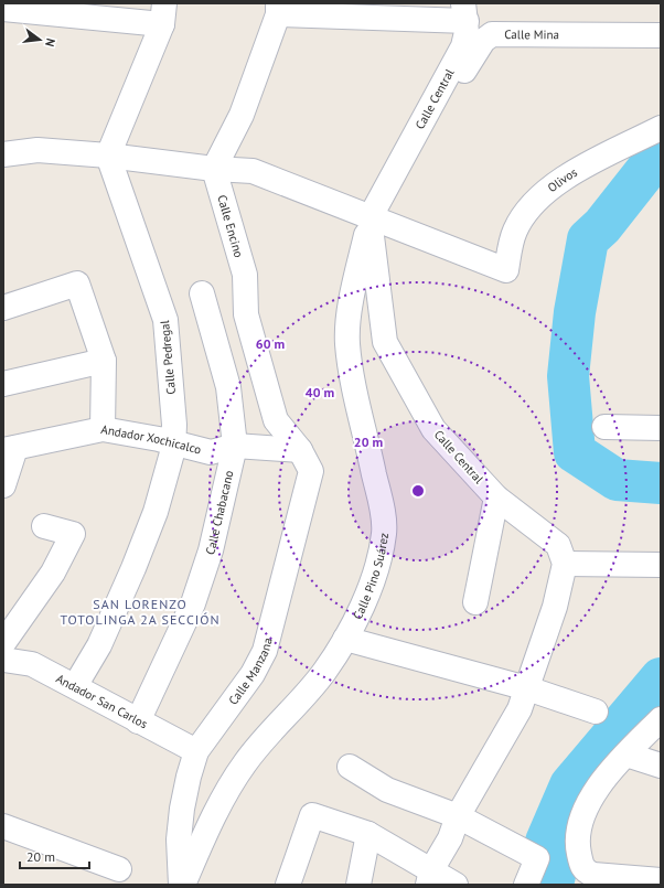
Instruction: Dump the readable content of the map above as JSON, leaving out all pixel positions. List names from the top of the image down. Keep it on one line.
{"streets":{"street":["Calle Mina","Calle Central","Olivos","Calle Encino","Calle Pedregal","Andador Xochicalco","Calle Chabacano","Calle Pino Suárez","Calle Manzana","Andador San Carlos"]},"crossings":[["Calle Mina","Calle Central"],["Calle Central","Olivos"],["Calle Central","Calle Pino Suárez"],["Olivos","Calle Pino Suárez"],["Calle Encino","Andador Xochicalco"],["Calle Encino","Calle Manzana"],["Calle Pedregal","Andador Xochicalco"],["Calle Pedregal","Andador San Carlos"],["Andador Xochicalco","Calle Chabacano"],["Andador Xochicalco","Calle Manzana"],["Calle Chabacano","Andador San Carlos"],["Calle Pino Suárez","Calle Manzana"],["Calle Manzana","Andador San Carlos"]],"districts":["SAN LORENZO TOTOLINGA 2A SECCIÓN"],"scale_bar":"20 m","north":"right","rings":["60 m","40 m","20 m"]}
